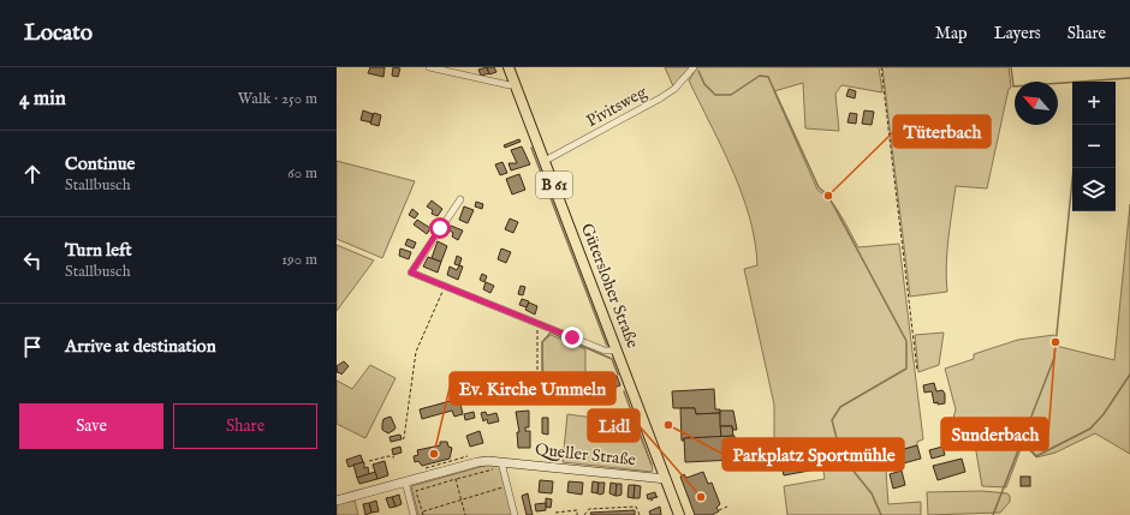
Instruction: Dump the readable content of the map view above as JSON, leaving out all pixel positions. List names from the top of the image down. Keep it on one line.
{"streets":{"main road":["B 61","Gütersloher Straße"],"street":["Pivitsweg","Queller Straße"]},"crossings":[["Pivitsweg","Gütersloher Straße"],["Gütersloher Straße","Queller Straße"]],"places":["Tüterbach","Sunderbach","Parkplatz Sportmühle","Ev. Kirche Ummeln","Lidl"],"north":"top left","page":{"header":"Locato","nav":["Map","Layers","Share"],"heading":["4 min","Walk · 250 m"],"map_buttons":["+","−"],"list":[["Continue","Stallbusch","60 m"],["Turn left","Stallbusch","190 m"],"Arrive at destination"],"buttons":["Save","Share"]}}
